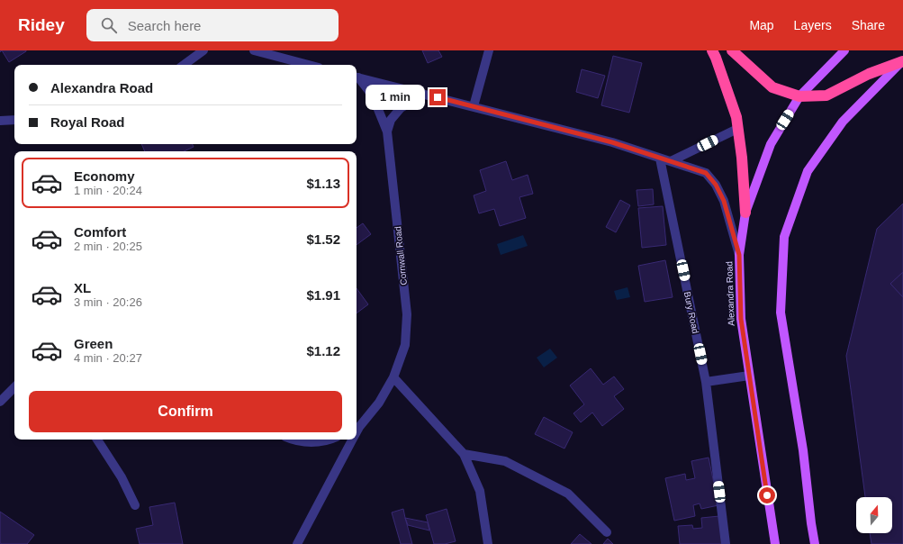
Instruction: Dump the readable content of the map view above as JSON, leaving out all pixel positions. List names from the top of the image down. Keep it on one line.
{"streets":{"main road":["Alexandra Road"],"street":["Cornwall Road","Bury Road"]},"north":"top","page":{"header":"Ridey","search":"Search here","nav":["Map","Layers","Share"],"banner":["Alexandra Road","Royal Road"],"bubble":"1 min","list":[{"name":"Economy","note":"1 min · 20:24","value":"$1.13"},{"name":"Comfort","note":"2 min · 20:25","value":"$1.52"},{"name":"XL","note":"3 min · 20:26","value":"$1.91"},{"name":"Green","note":"4 min · 20:27","value":"$1.12"}],"buttons":"Confirm"}}
